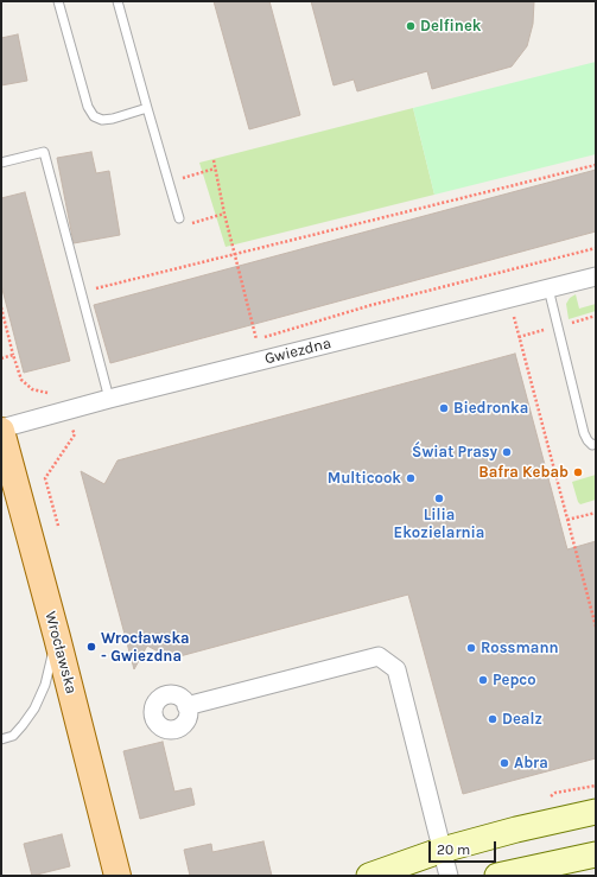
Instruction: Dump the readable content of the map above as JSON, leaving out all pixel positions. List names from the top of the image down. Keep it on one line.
{"streets":{"main road":["Wrocławska"],"street":["Gwiezdna"]},"crossings":[["Gwiezdna","Wrocławska"]],"places":["Delfinek","Biedronka","Świat Prasy","Bafra Kebab","Multicook","Lilia Ekozielarnia","Wrocławska - Gwiezdna","Rossmann","Pepco","Dealz","Abra"],"scale_bar":"20 m"}
